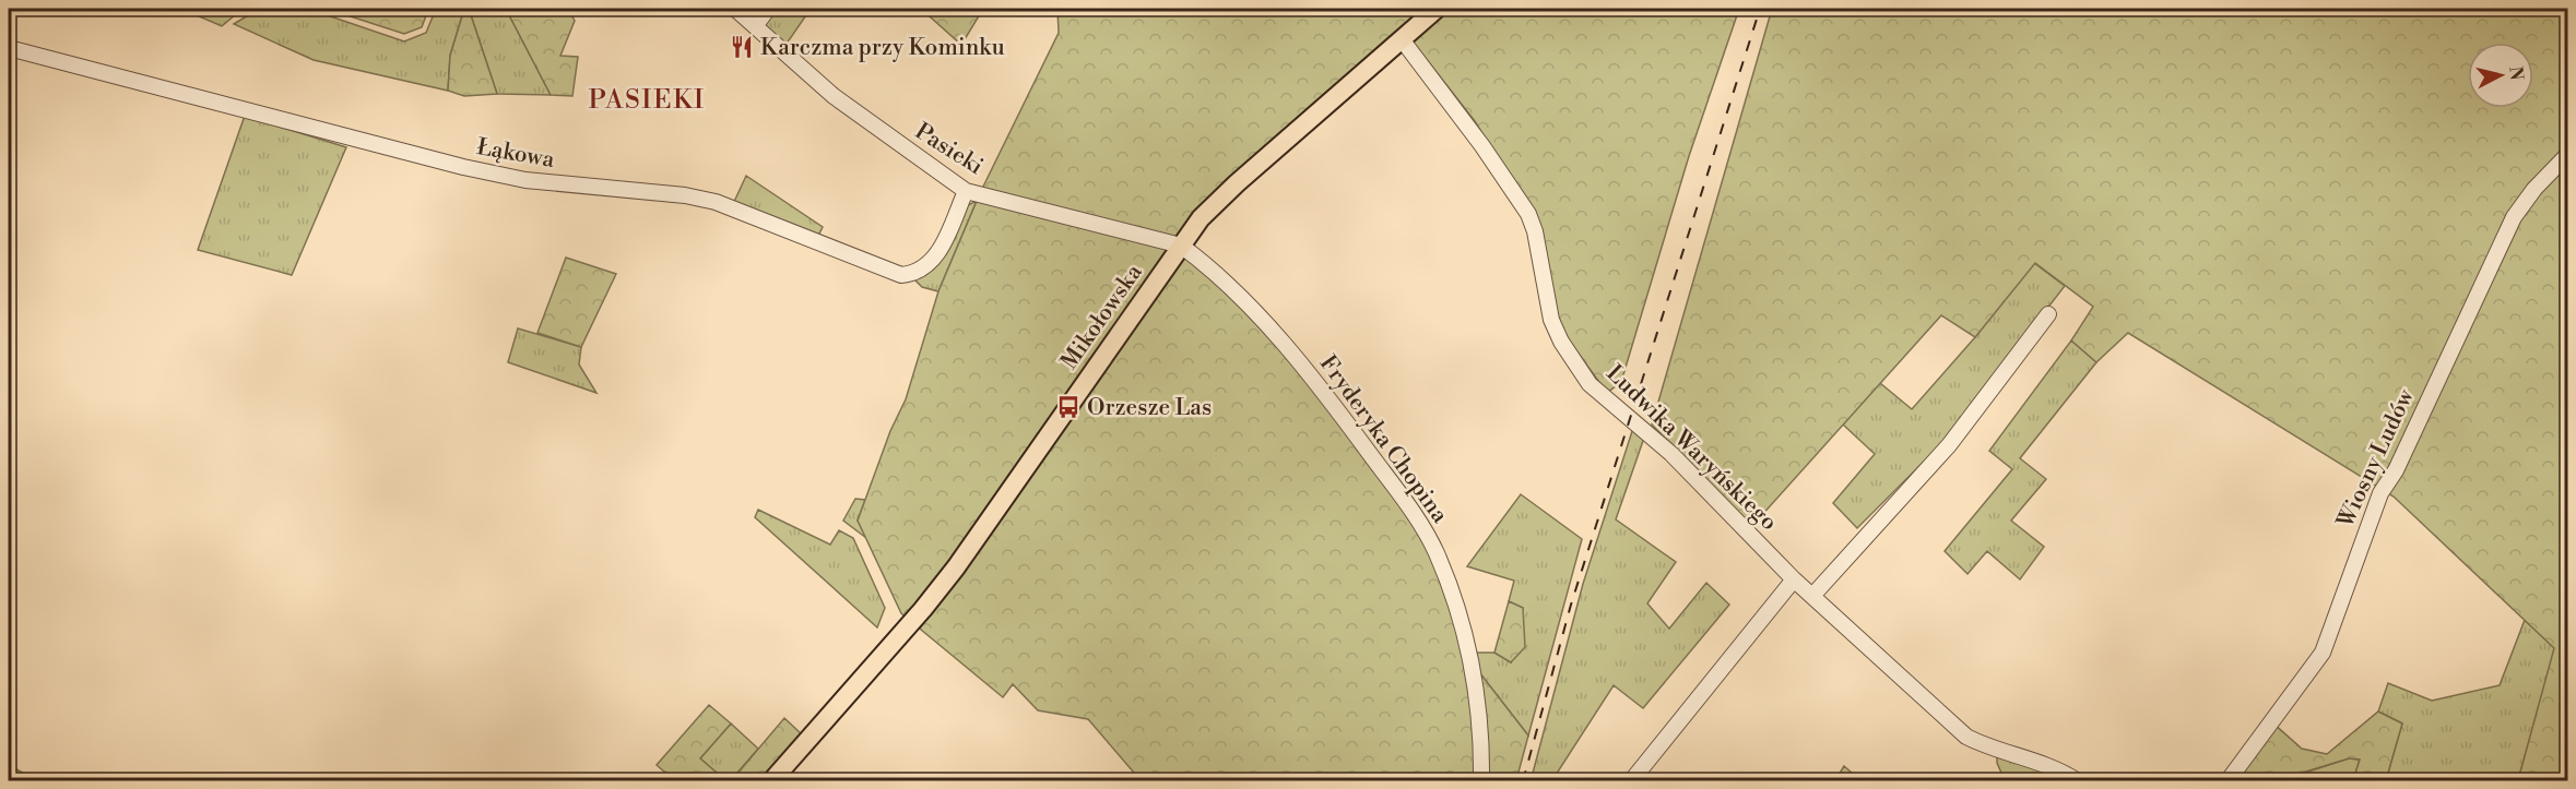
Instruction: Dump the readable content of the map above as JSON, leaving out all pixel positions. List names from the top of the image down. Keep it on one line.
{"streets":{"main road":["Mikołowska"],"street":["Pasieki","Łąkowa","Fryderyka Chopina","Ludwika Waryńskiego","Wiosny Ludów"]},"crossings":[["Pasieki","Łąkowa"],["Pasieki","Mikołowska"],["Pasieki","Fryderyka Chopina"],["Mikołowska","Fryderyka Chopina"],["Mikołowska","Ludwika Waryńskiego"]],"districts":["PASIEKI"],"places":{"restaurant":["Karczma przy Kominku"],"bus stop":["Orzesze Las"]},"north":"right"}
